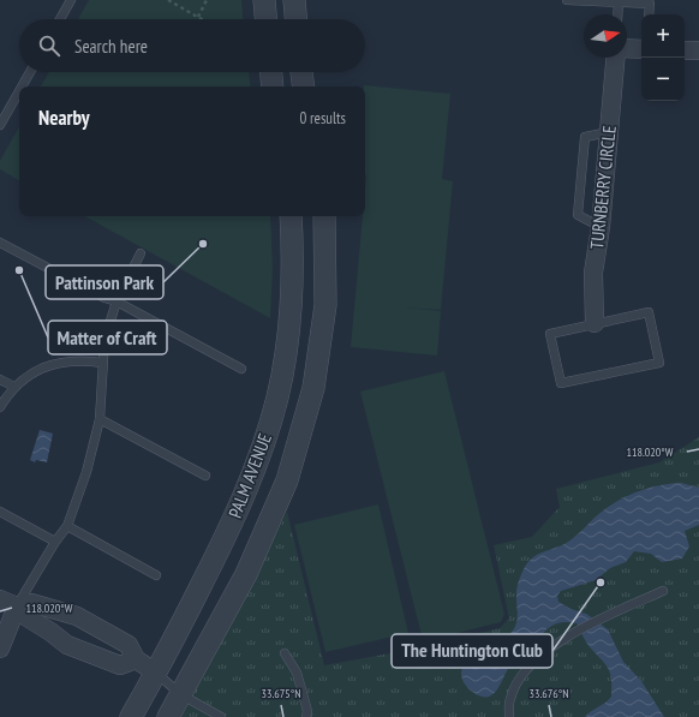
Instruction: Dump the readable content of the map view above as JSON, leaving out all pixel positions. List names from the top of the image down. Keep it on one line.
{"streets":{"street":["TURNBERRY CIRCLE","PALM AVENUE"]},"places":["Pattinson Park","Matter of Craft","The Huntington Club"],"north":"right","page":{"map_buttons":["+","−"],"search":"Search here","heading":["Nearby","0 results"]},"coordinates":["118.020°W","33.675°N","33.676°N"]}
